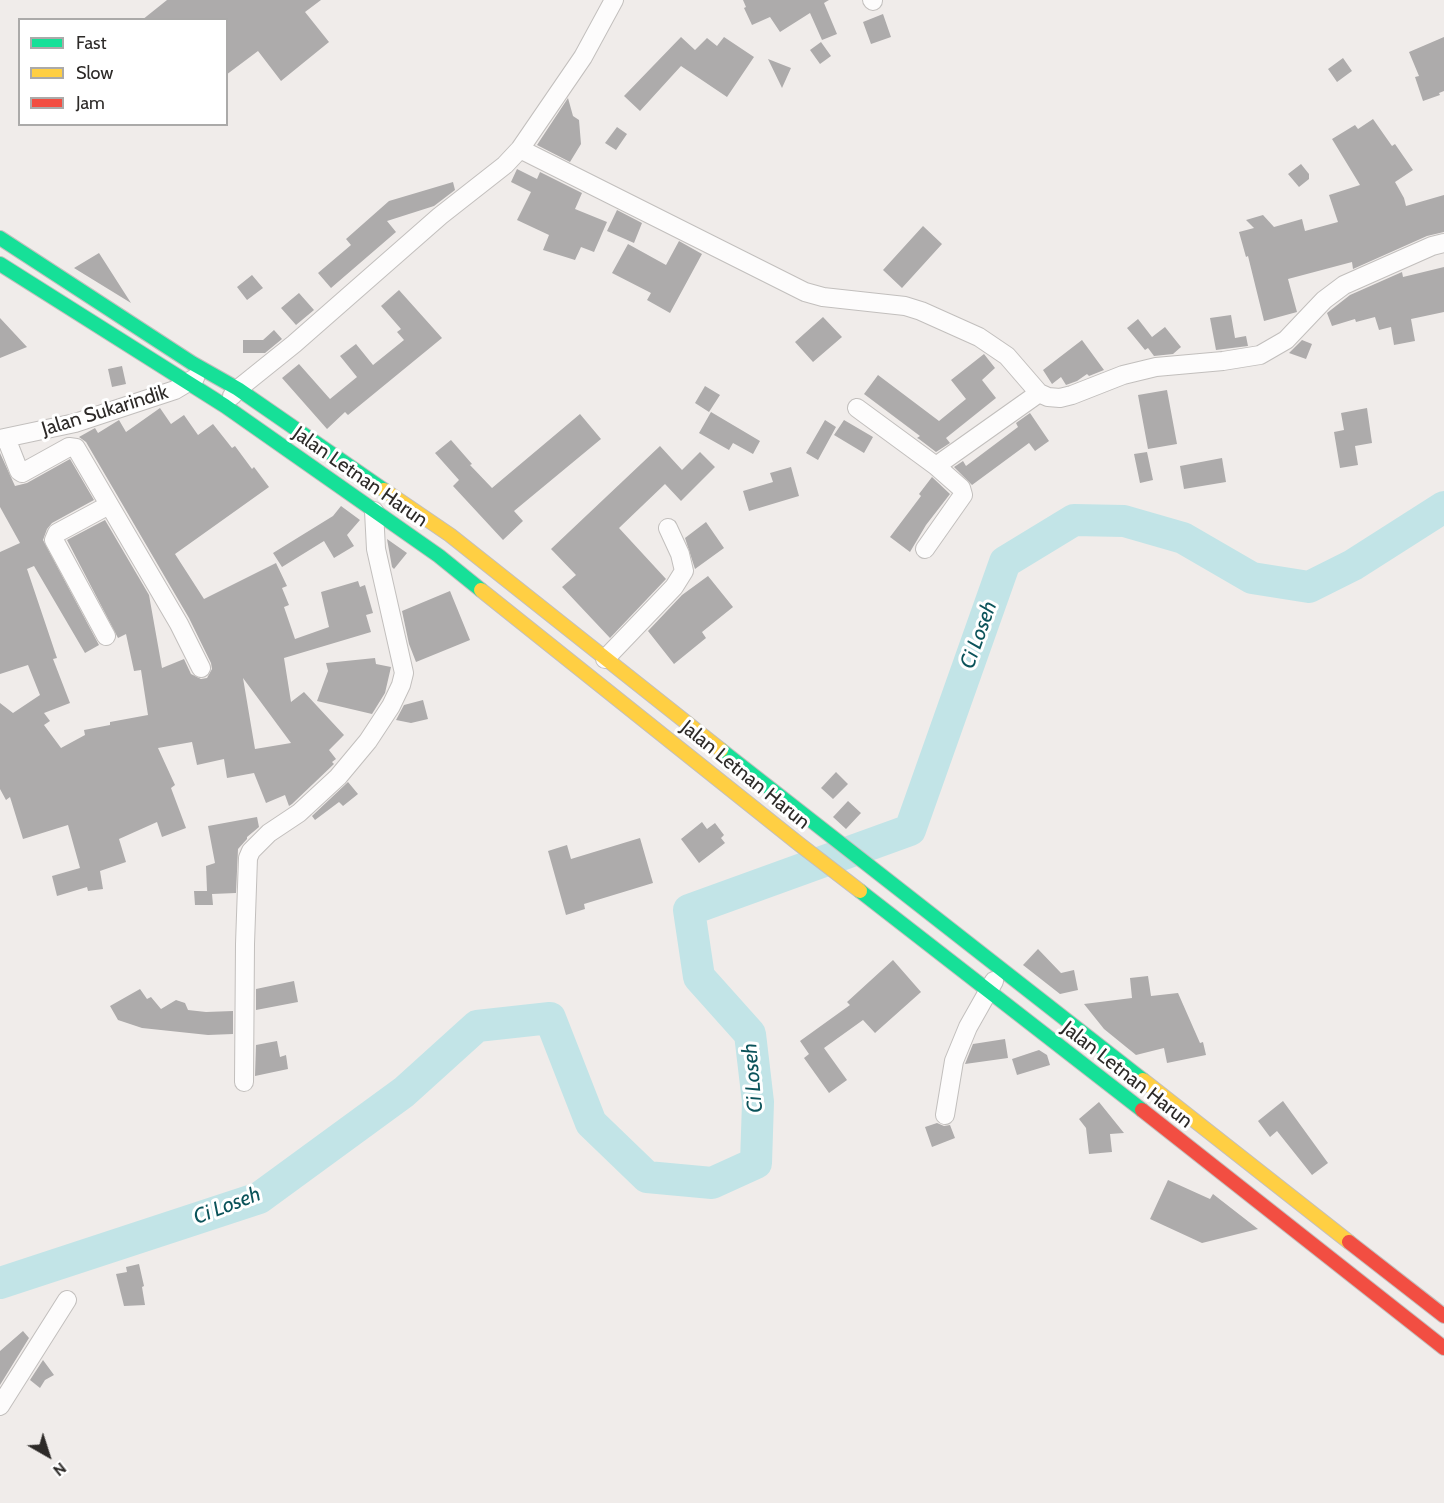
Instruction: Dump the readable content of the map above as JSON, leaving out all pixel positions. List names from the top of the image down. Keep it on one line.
{"streets":{"main road":["Jalan Letnan Harun"],"street":["Jalan Sukarindik"]},"crossings":[["Jalan Sukarindik","Jalan Letnan Harun"]],"water":["Ci Loseh"],"legend":["Fast","Slow","Jam"],"north":"bottom right"}
